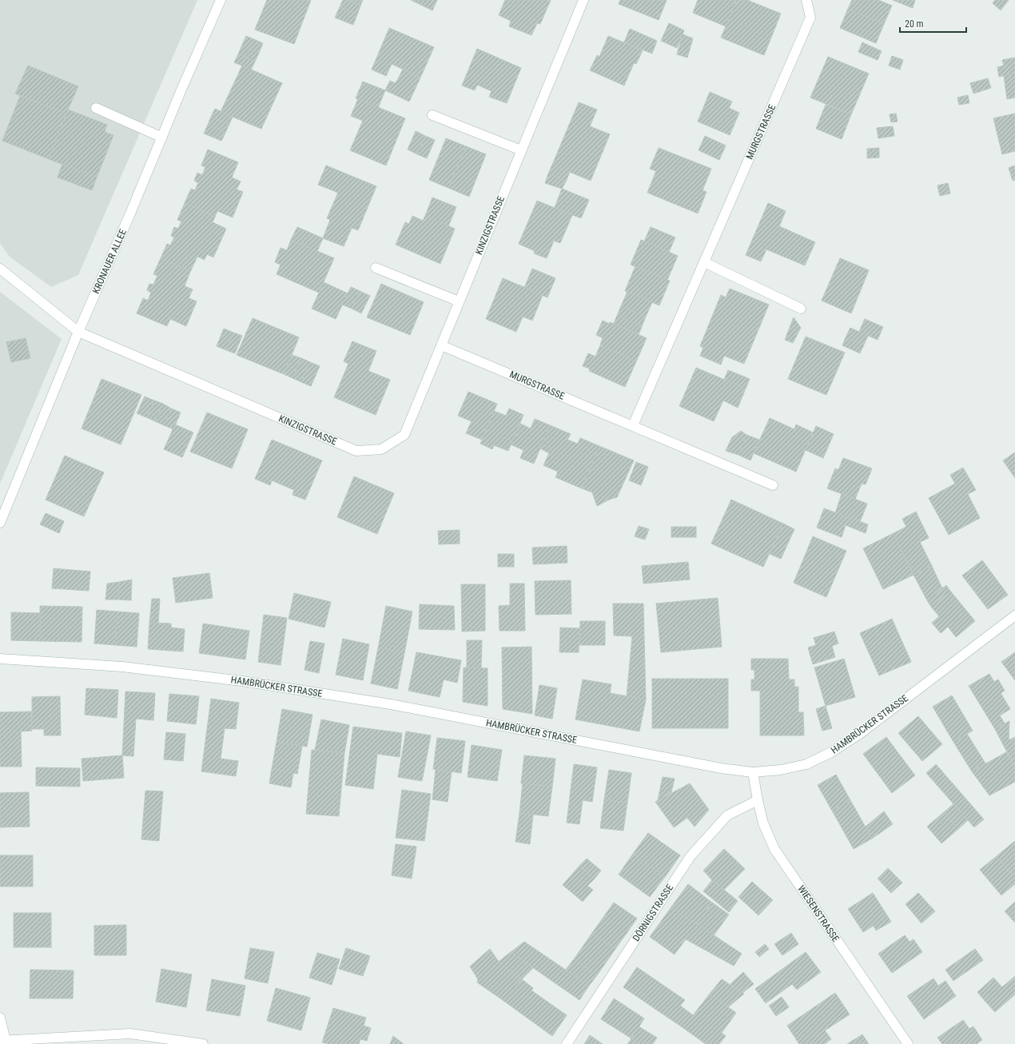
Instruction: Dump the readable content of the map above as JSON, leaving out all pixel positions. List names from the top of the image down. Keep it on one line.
{"streets":{"street":["MURGSTRASSE","KINZIGSTRASSE","KRONAUER ALLEE","HAMBRÜCKER STRASSE","DÖRNIGSTRASSE","WIESENSTRASSE"]},"crossings":[["MURGSTRASSE","KINZIGSTRASSE"],["KINZIGSTRASSE","KRONAUER ALLEE"],["HAMBRÜCKER STRASSE","WIESENSTRASSE"],["DÖRNIGSTRASSE","WIESENSTRASSE"]],"scale_bar":"20 m"}
